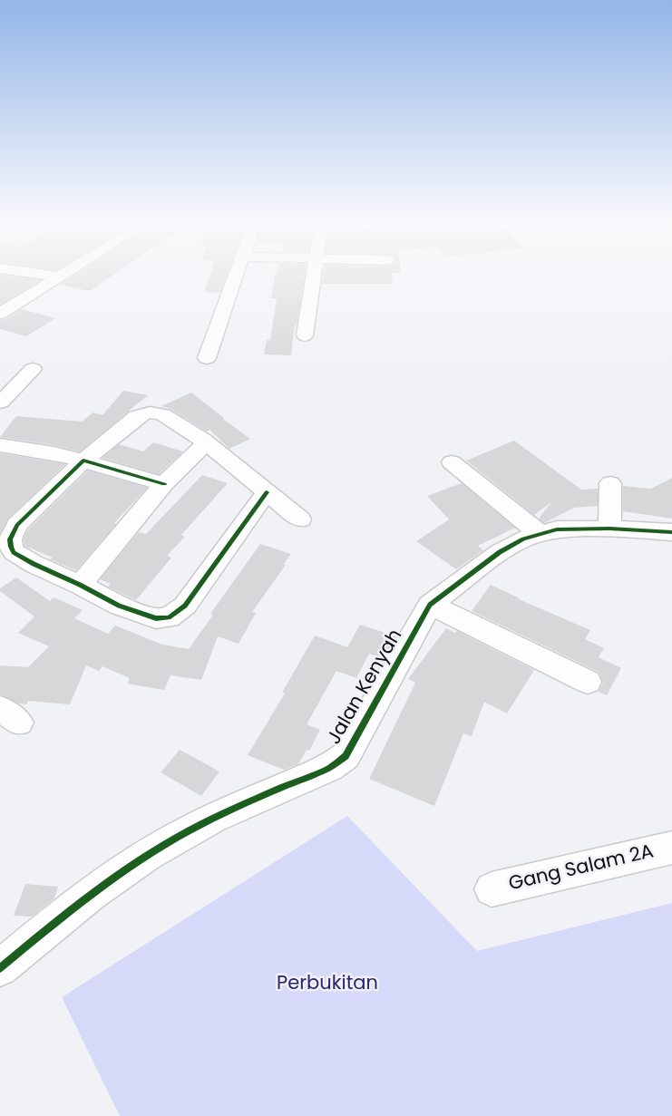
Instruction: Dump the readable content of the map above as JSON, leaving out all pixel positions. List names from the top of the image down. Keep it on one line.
{"streets":{"street":["Jalan Kenyah","Gang Salam 2A"]},"parks":["Perbukitan"]}
